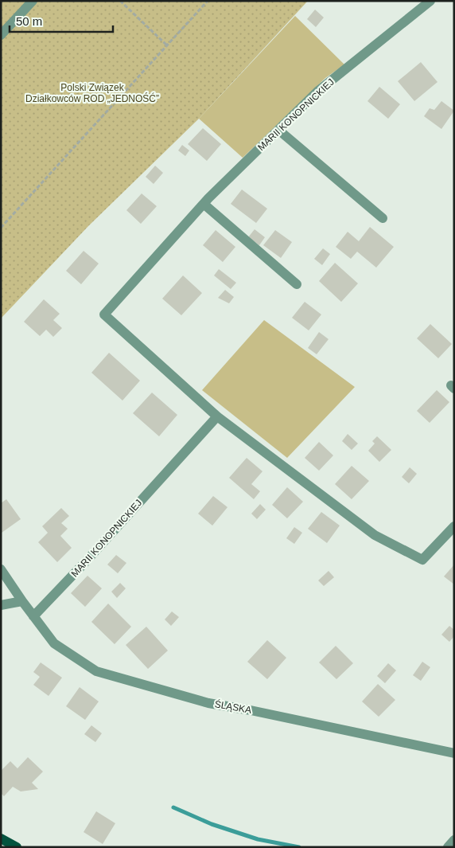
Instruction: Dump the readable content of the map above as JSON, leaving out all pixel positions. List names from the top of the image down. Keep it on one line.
{"streets":{"street":["MARII KONOPNICKIEJ","ŚLĄSKA"]},"crossings":[["MARII KONOPNICKIEJ","ŚLĄSKA"]],"parks":["Polski Związek Działkowców ROD „JEDNOŚĆ”"],"scale_bar":"50 m"}
